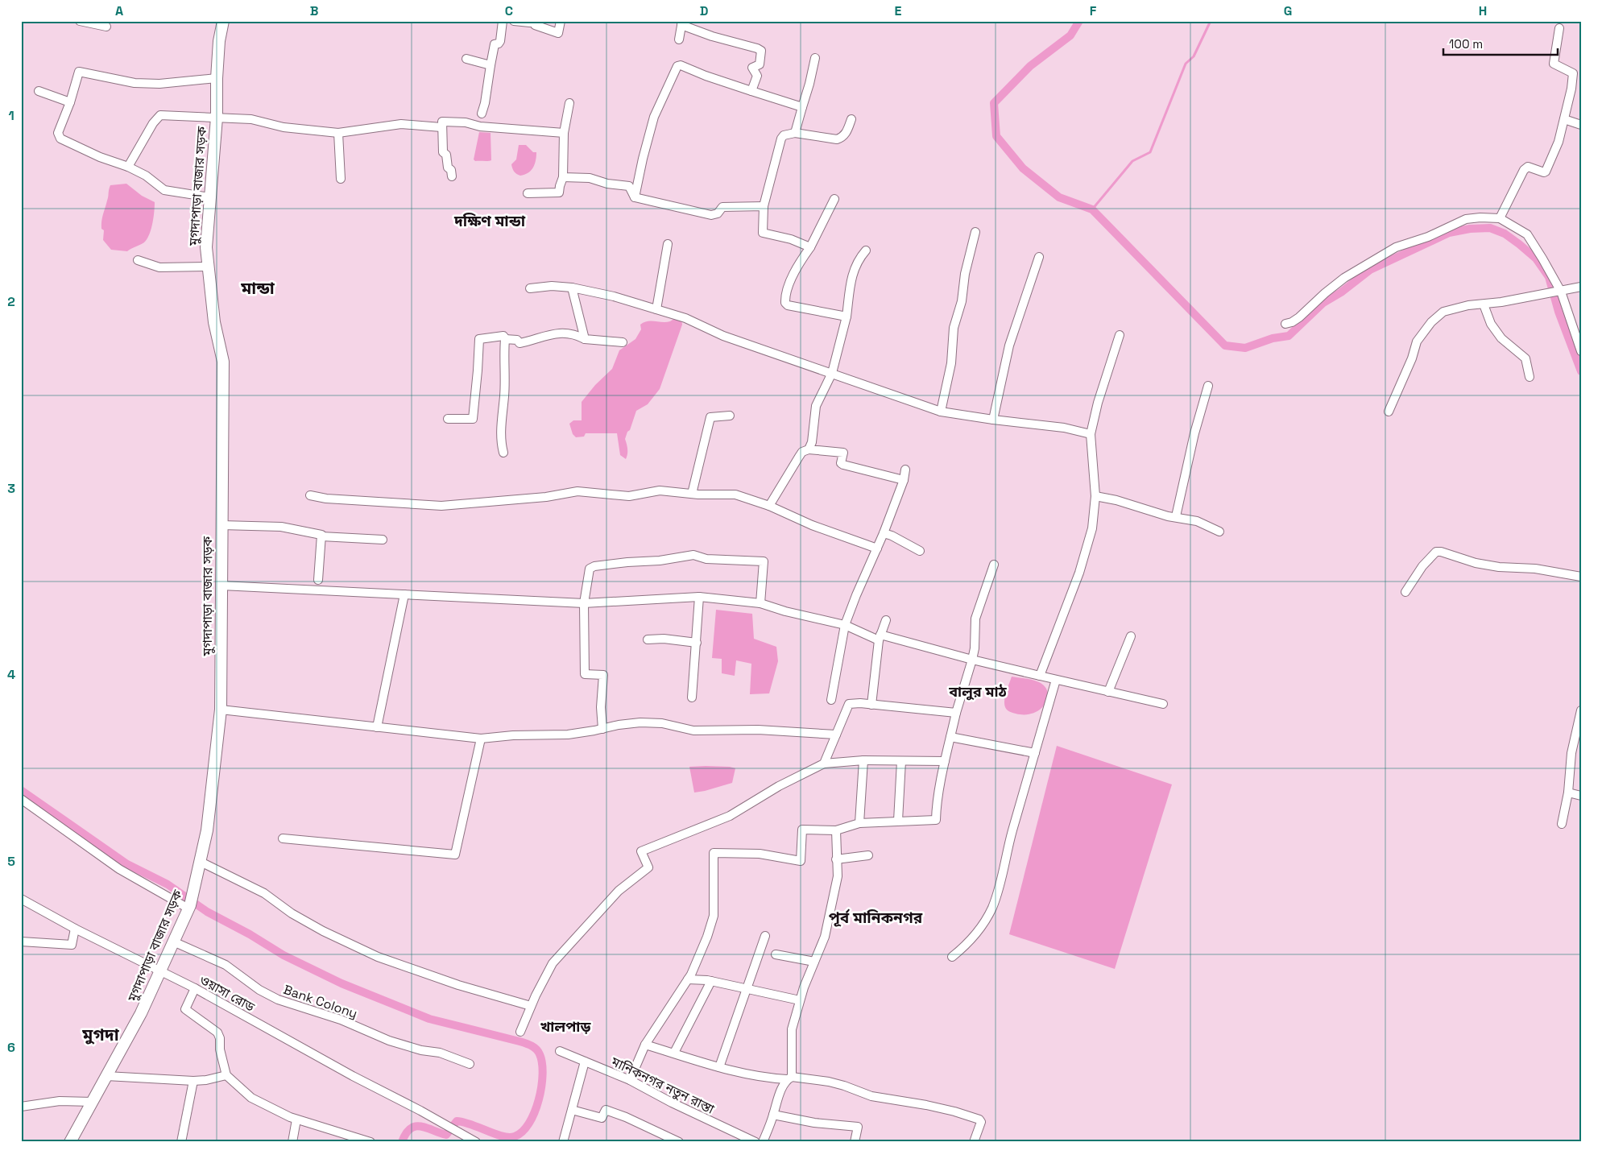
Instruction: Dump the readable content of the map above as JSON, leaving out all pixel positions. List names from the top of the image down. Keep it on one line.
{"streets":{"street":["মুগদাপাড়া বাজার সড়ক","ওয়াসা রোড","Bank Colony","মানিকনগর নতুন রাস্তা"]},"crossings":[["মুগদাপাড়া বাজার সড়ক","ওয়াসা রোড"],["মুগদাপাড়া বাজার সড়ক","Bank Colony"]],"districts":["দক্ষিণ মান্ডা","মান্ডা","বালুর মাঠ","পূর্ব মানিকনগর","খালপাড়","মুগদা"],"scale_bar":"100 m","grid":{"columns":["A","B","C","D","E","F","G","H"],"rows":["1","2","3","4","5","6"]}}
